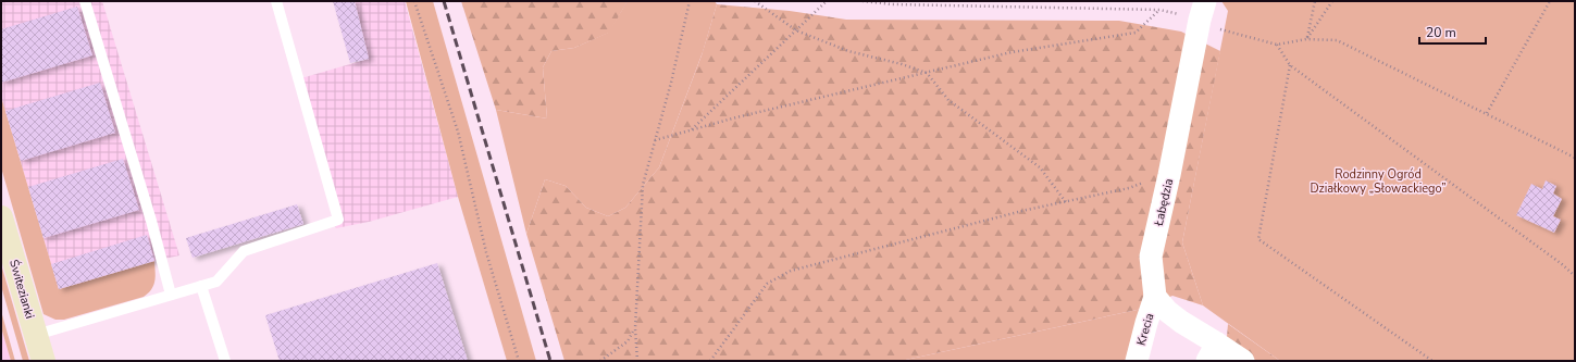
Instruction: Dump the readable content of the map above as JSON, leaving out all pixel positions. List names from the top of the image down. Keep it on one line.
{"streets":{"street":["Łabędzia","Świtezianki","Krecia"]},"crossings":[["Łabędzia","Krecia"]],"parks":["Rodzinny Ogród Działkowy „Słowackiego”"],"scale_bar":"20 m"}
